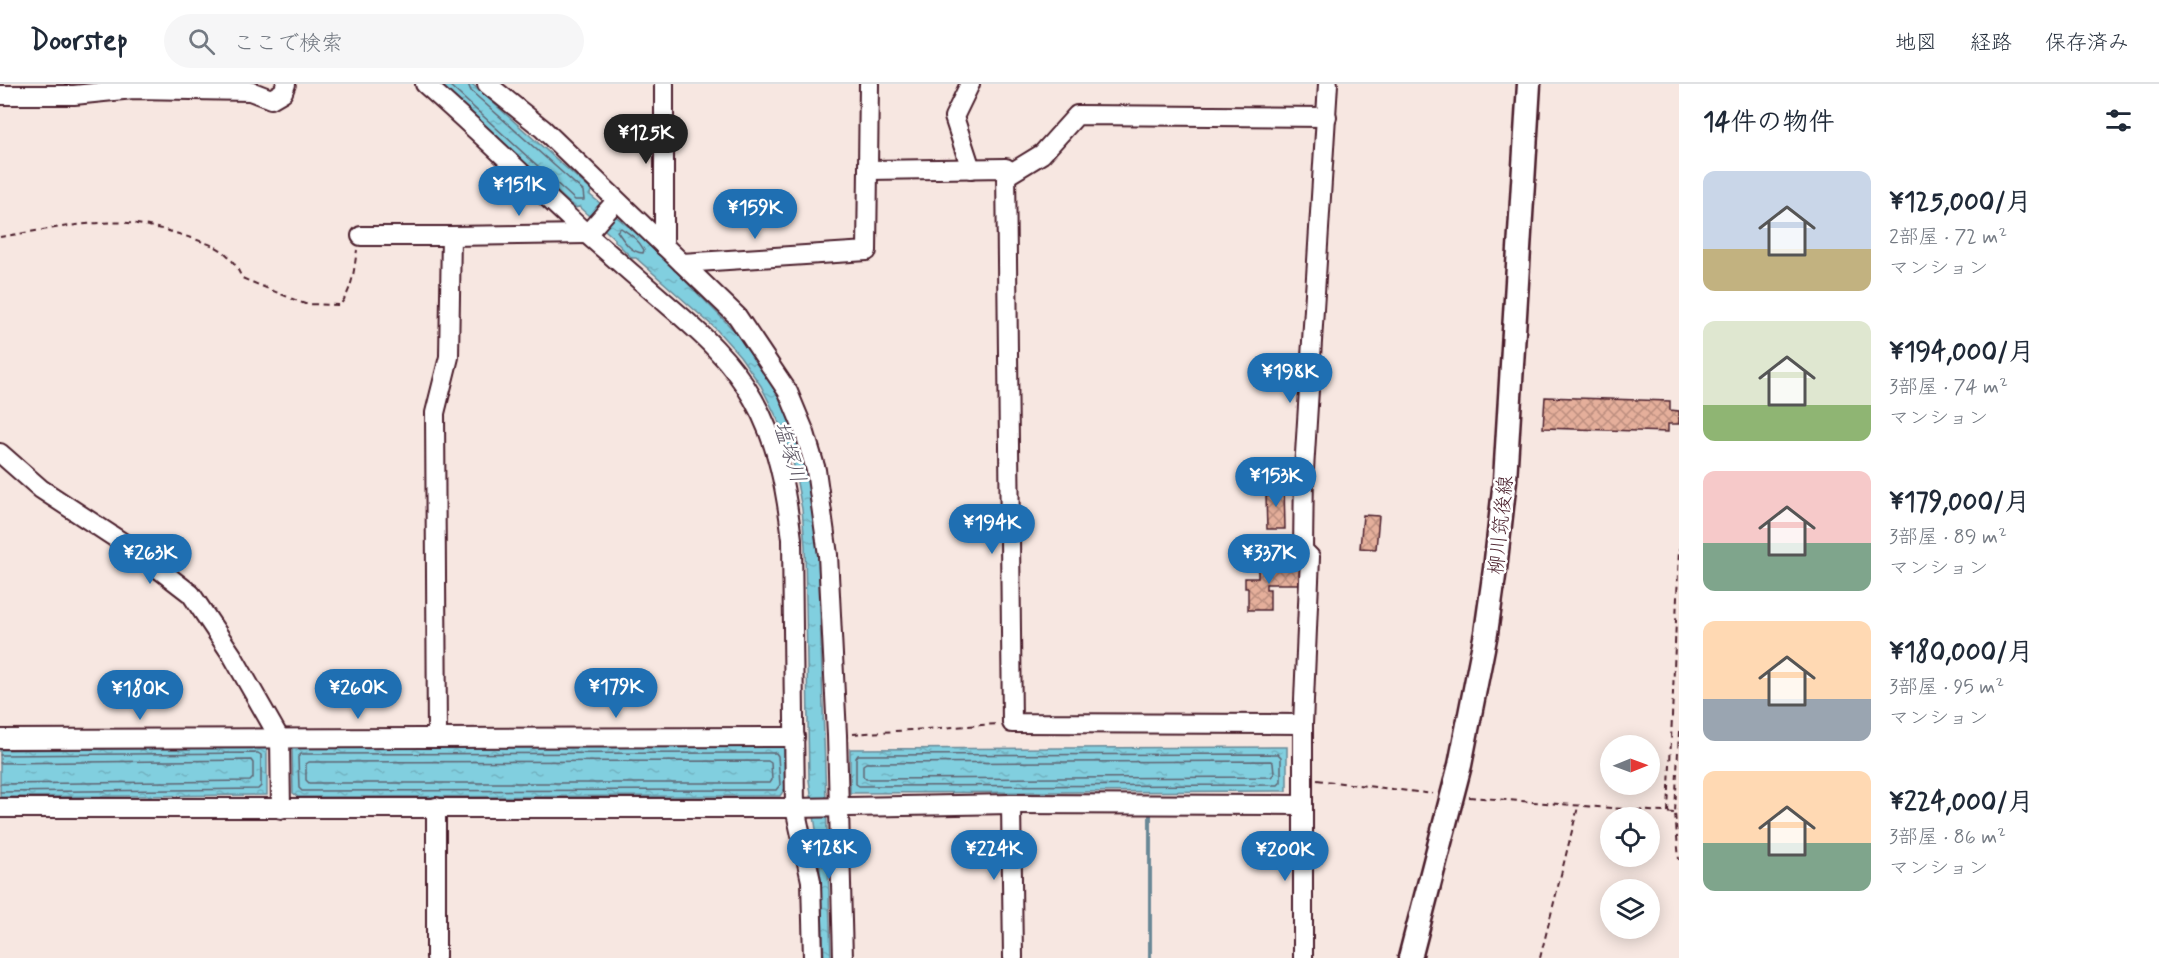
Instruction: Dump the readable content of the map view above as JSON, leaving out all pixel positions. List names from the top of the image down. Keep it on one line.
{"streets":{"main road":["柳川筑後線"]},"water":["塩塚川"],"north":"right","page":{"header":"Doorstep","search":"ここで検索","nav":["地図","経路","保存済み"],"heading":"14件の物件","price":["¥125K","¥151K","¥159K","¥198K","¥153K","¥194K","¥263K","¥337K","¥179K","¥260K","¥180K","¥128K","¥224K","¥200K"],"list":[{"name":"¥125,000/月","note":"2部屋 · 72 m² · マンション"},{"name":"¥194,000/月","note":"3部屋 · 74 m² · マンション"},{"name":"¥179,000/月","note":"3部屋 · 89 m² · マンション"},{"name":"¥180,000/月","note":"3部屋 · 95 m² · マンション"},{"name":"¥224,000/月","note":"3部屋 · 86 m² · マンション"}]}}
